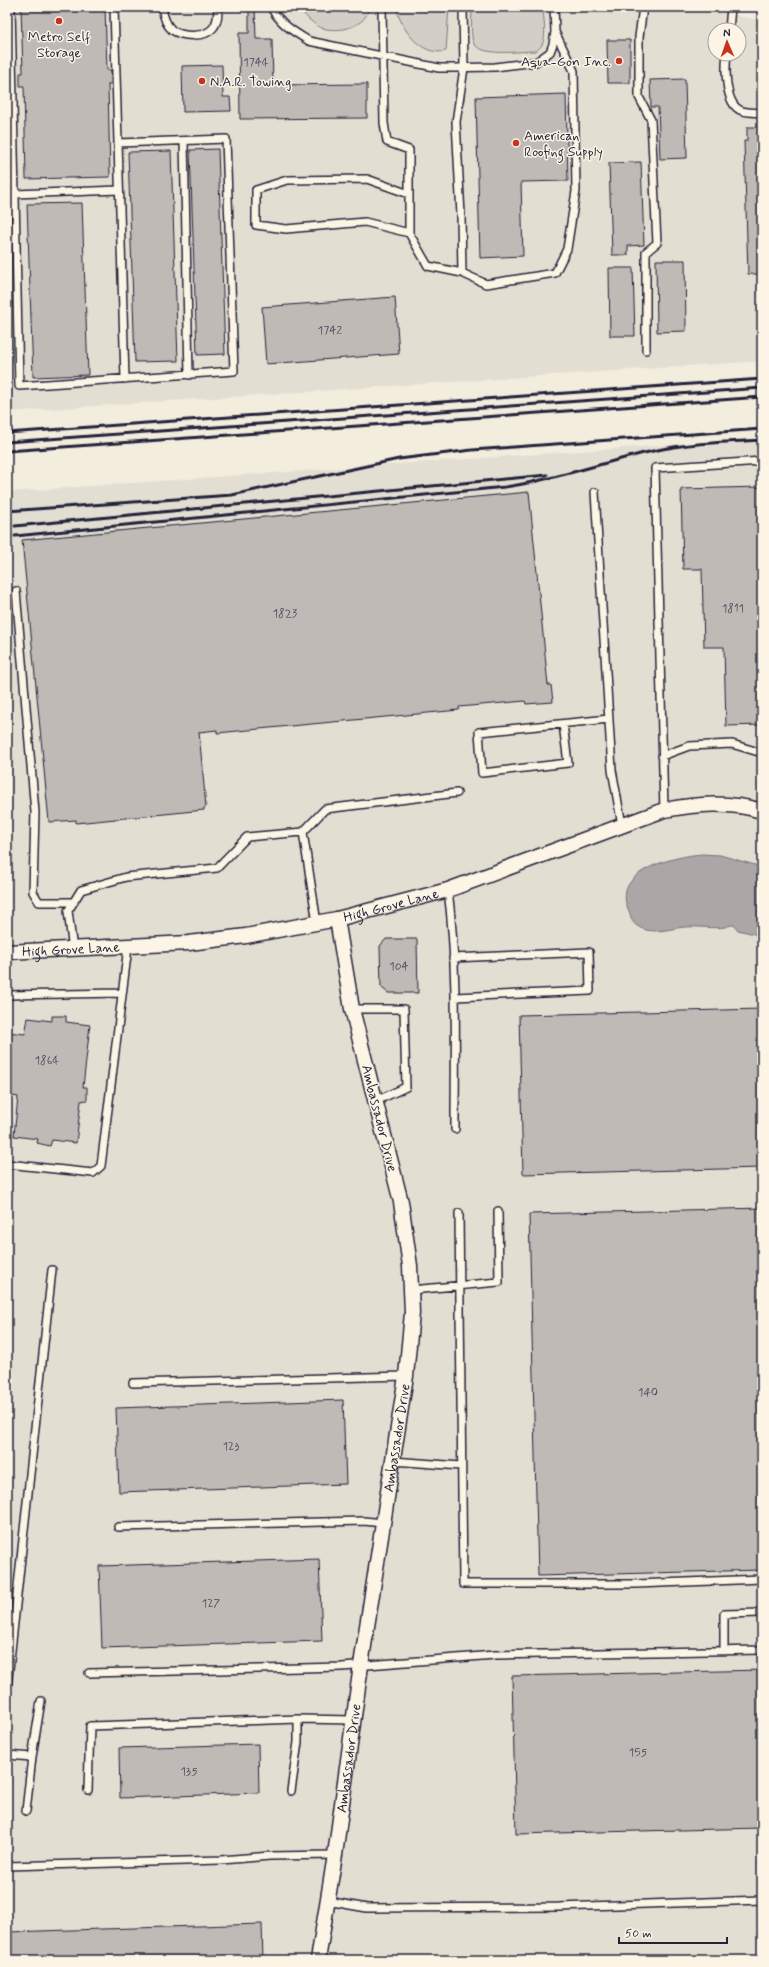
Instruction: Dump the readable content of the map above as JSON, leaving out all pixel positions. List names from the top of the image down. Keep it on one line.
{"streets":{"street":["High Grove Lane","Ambassador Drive"]},"crossings":[["High Grove Lane","Ambassador Drive"]],"places":["Metro Self Storage","Aqua-Gon Inc.","N.A.R. Towing","American Roofing Supply"],"house_numbers":["1744","1742","1811","1823","104","1864","140","123","127","155","135"],"scale_bar":"50 m","north":"top"}
